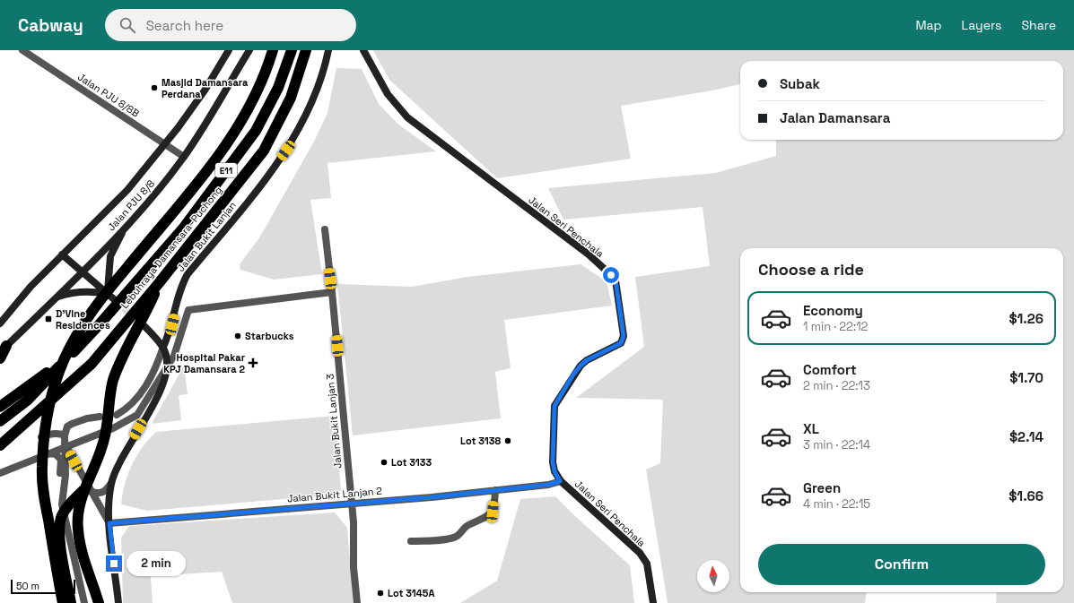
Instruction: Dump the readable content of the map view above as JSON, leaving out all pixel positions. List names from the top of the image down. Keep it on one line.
{"streets":{"highway":["E11","Lebuhraya Damansara–Puchong"],"street":["Jalan PJU 8/8B","Jalan PJU 8/8","Jalan Seri Penchala","Jalan Bukit Lanjan","Jalan Bukit Lanjan 3","Jalan Bukit Lanjan 2"]},"crossings":[["Jalan PJU 8/8B","Jalan PJU 8/8"],["Jalan Seri Penchala","Jalan Bukit Lanjan 2"],["Jalan Bukit Lanjan 3","Jalan Bukit Lanjan 2"]],"places":{"other":["Masjid Damansara Perdana","Starbucks","Lot 3138","Lot 3133","Lot 3145A"],"transit":["D'Vine Residences"],"health":["Hospital Pakar KPJ Damansara 2"]},"scale_bar":"50 m","north":"top","page":{"header":"Cabway","search":"Search here","nav":["Map","Layers","Share"],"banner":["Subak","Jalan Damansara"],"heading":"Choose a ride","list":[{"name":"Economy","note":"1 min · 22:12","value":"$1.26"},{"name":"Comfort","note":"2 min · 22:13","value":"$1.70"},{"name":"XL","note":"3 min · 22:14","value":"$2.14"},{"name":"Green","note":"4 min · 22:15","value":"$1.66"}],"buttons":"Confirm","bubble":"2 min","scale":"50 m"}}
